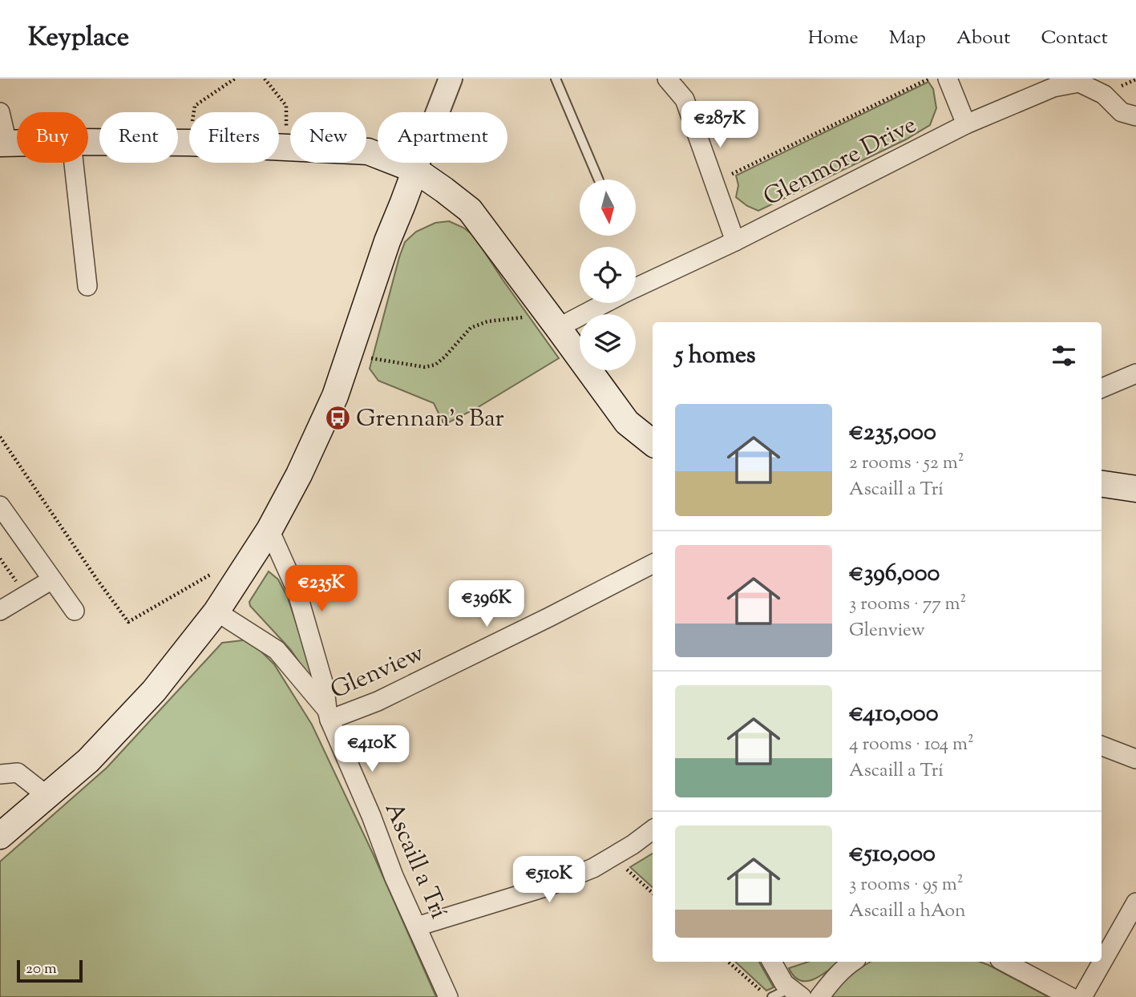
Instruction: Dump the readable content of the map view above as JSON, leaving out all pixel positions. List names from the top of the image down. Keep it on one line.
{"streets":{"street":["Glenmore Drive","Glenview","Ascaill a Trí"]},"crossings":[["Glenview","Ascaill a Trí"]],"places":{"bus stop":["Grennan's Bar"]},"scale_bar":"20 m","north":"bottom","page":{"header":"Keyplace","nav":["Home","Map","About","Contact"],"price":["€287K","€235K","€396K","€410K","€510K"],"chip":["Buy","Rent","Filters","New","Apartment"],"heading":"5 homes","list":[{"name":"€235,000","note":"2 rooms · 52 m² · Ascaill a Trí"},{"name":"€396,000","note":"3 rooms · 77 m² · Glenview"},{"name":"€410,000","note":"4 rooms · 104 m² · Ascaill a Trí"},{"name":"€510,000","note":"3 rooms · 95 m² · Ascaill a hAon"}],"scale":"20 m"}}
